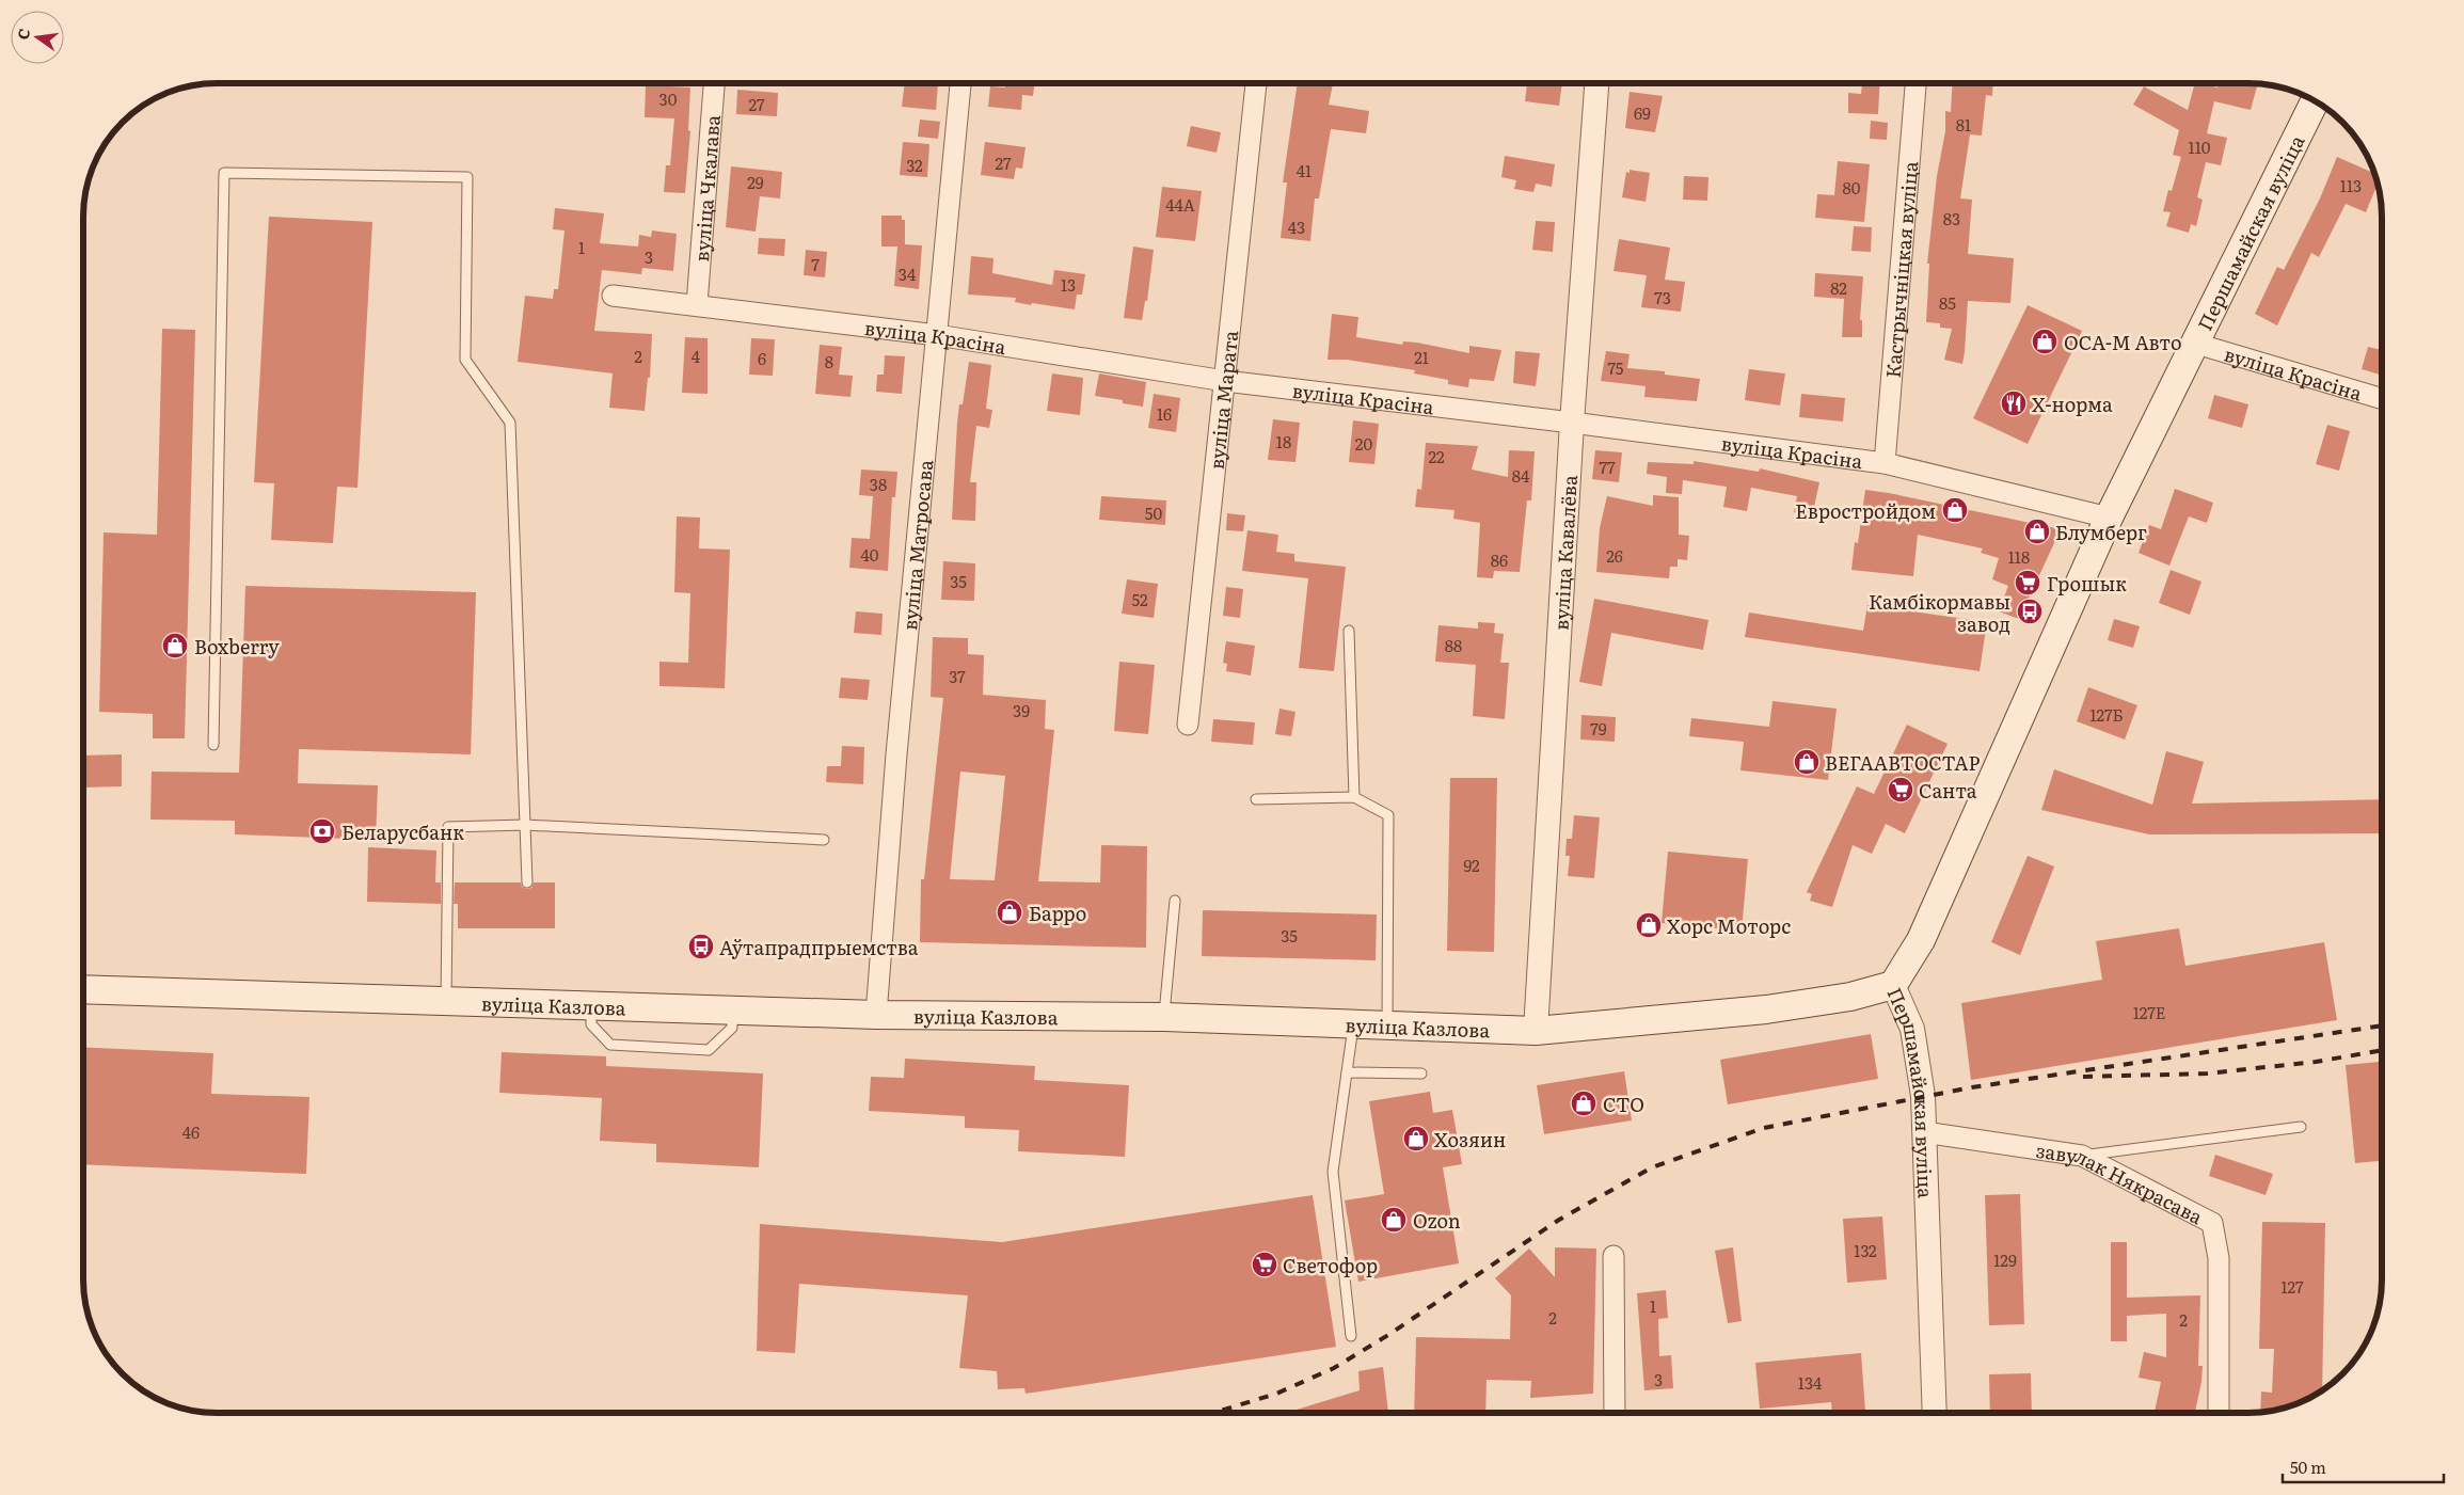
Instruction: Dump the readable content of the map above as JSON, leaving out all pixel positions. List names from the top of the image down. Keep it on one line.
{"streets":{"main road":["Першамайская вуліца","вуліца Казлова"],"street":["вуліца Чкалава","Кастрычніцкая вуліца","вуліца Красіна","вуліца Марата","вуліца Матросава","вуліца Кавалёва","завулак Някрасава"]},"crossings":[["вуліца Чкалава","вуліца Красіна"],["Першамайская вуліца","вуліца Красіна"],["Першамайская вуліца","вуліца Казлова"],["Першамайская вуліца","завулак Някрасава"],["Кастрычніцкая вуліца","вуліца Красіна"],["вуліца Красіна","вуліца Марата"],["вуліца Красіна","вуліца Матросава"],["вуліца Красіна","вуліца Кавалёва"],["вуліца Матросава","вуліца Казлова"],["вуліца Кавалёва","вуліца Казлова"]],"places":{"shop":["ОСА-М Авто","Евростройдом","Блумберг","Boxberry","ВЕГААВТОСТАР","Барро","Хорс Моторс","СТО","Хозяин","Ozon"],"restaurant":["Х-норма"],"supermarket":["Грошык","Санта","Светофор"],"bus stop":["Камбікормавы завод","Аўтапрадпрыемства"],"bank":["Беларусбанк"]},"house_numbers":["30","27","69","81","110","27","32","41","29","113","80","44А","83","43","1","3","7","34","13","82","73","85","2","4","21","6","8","75","16","18","20","22","77","84","38","50","40","26","118","86","35","52","88","37","39","127Б","79","92","35","127Е","46","132","129","127","1","2","2","3","134"],"scale_bar":"50 m","north":"left"}
